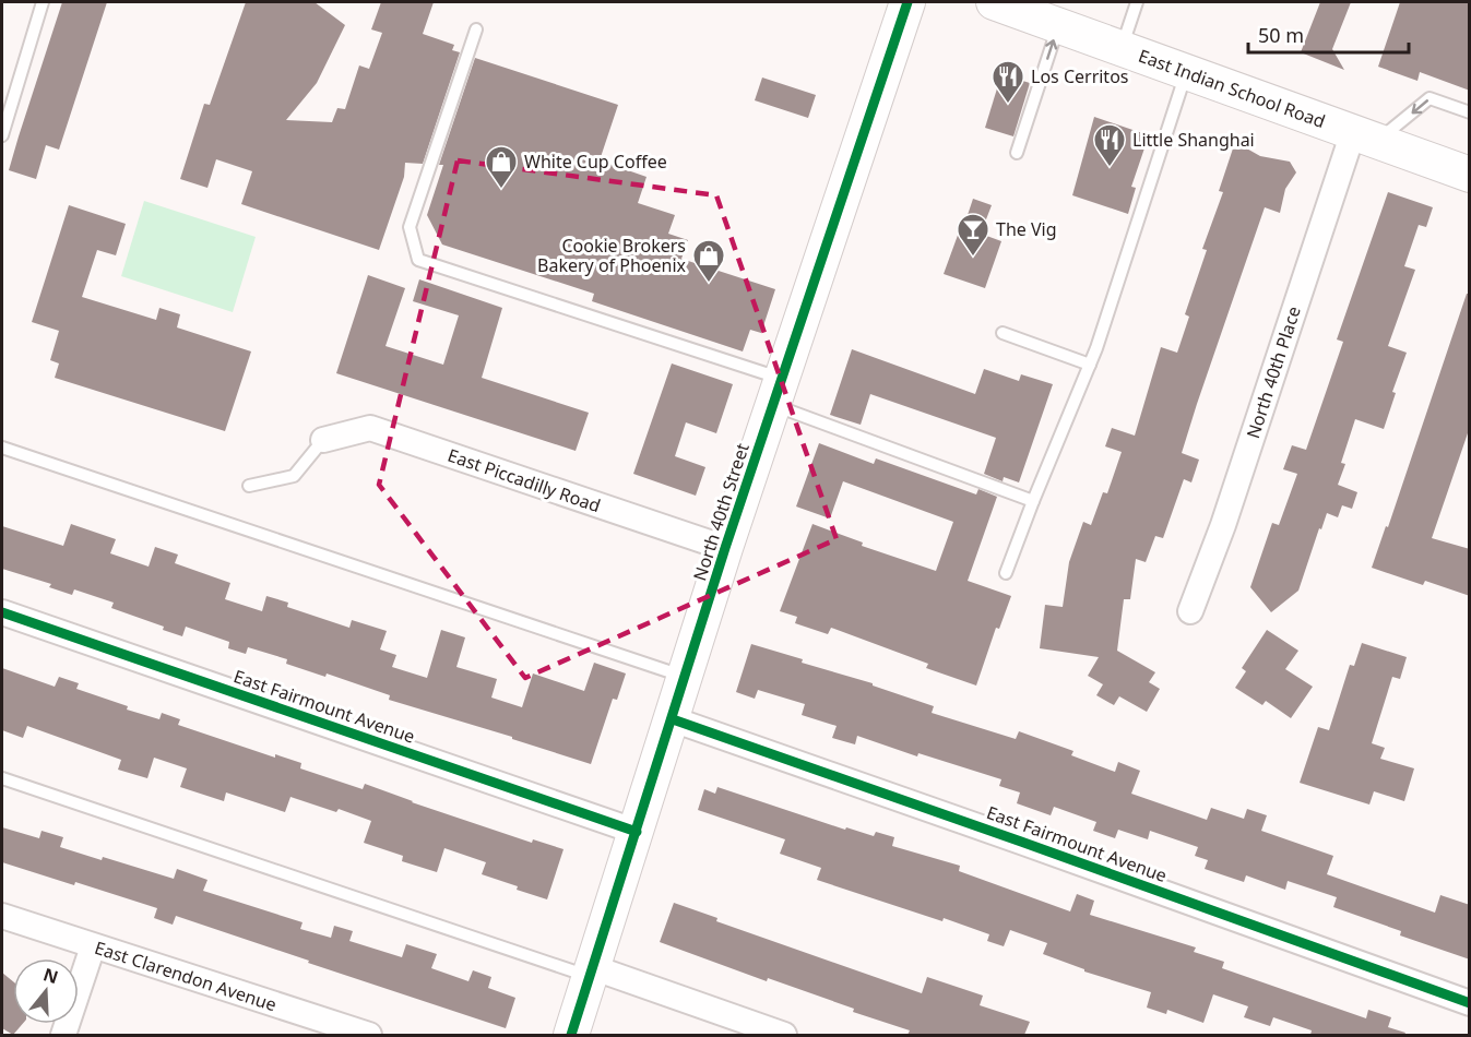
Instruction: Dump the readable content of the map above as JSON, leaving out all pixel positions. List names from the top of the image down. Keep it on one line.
{"streets":{"main road":["East Indian School Road","North 40th Street"],"street":["North 40th Place","East Piccadilly Road","East Fairmount Avenue","East Clarendon Avenue"]},"crossings":[["East Indian School Road","North 40th Place"],["East Piccadilly Road","North 40th Street"],["North 40th Street","East Fairmount Avenue"]],"places":{"restaurant":["Los Cerritos","Little Shanghai"],"shop":["White Cup Coffee","Cookie Brokers Bakery of Phoenix"],"bar":["The Vig"]},"scale_bar":"50 m","north":"top"}
